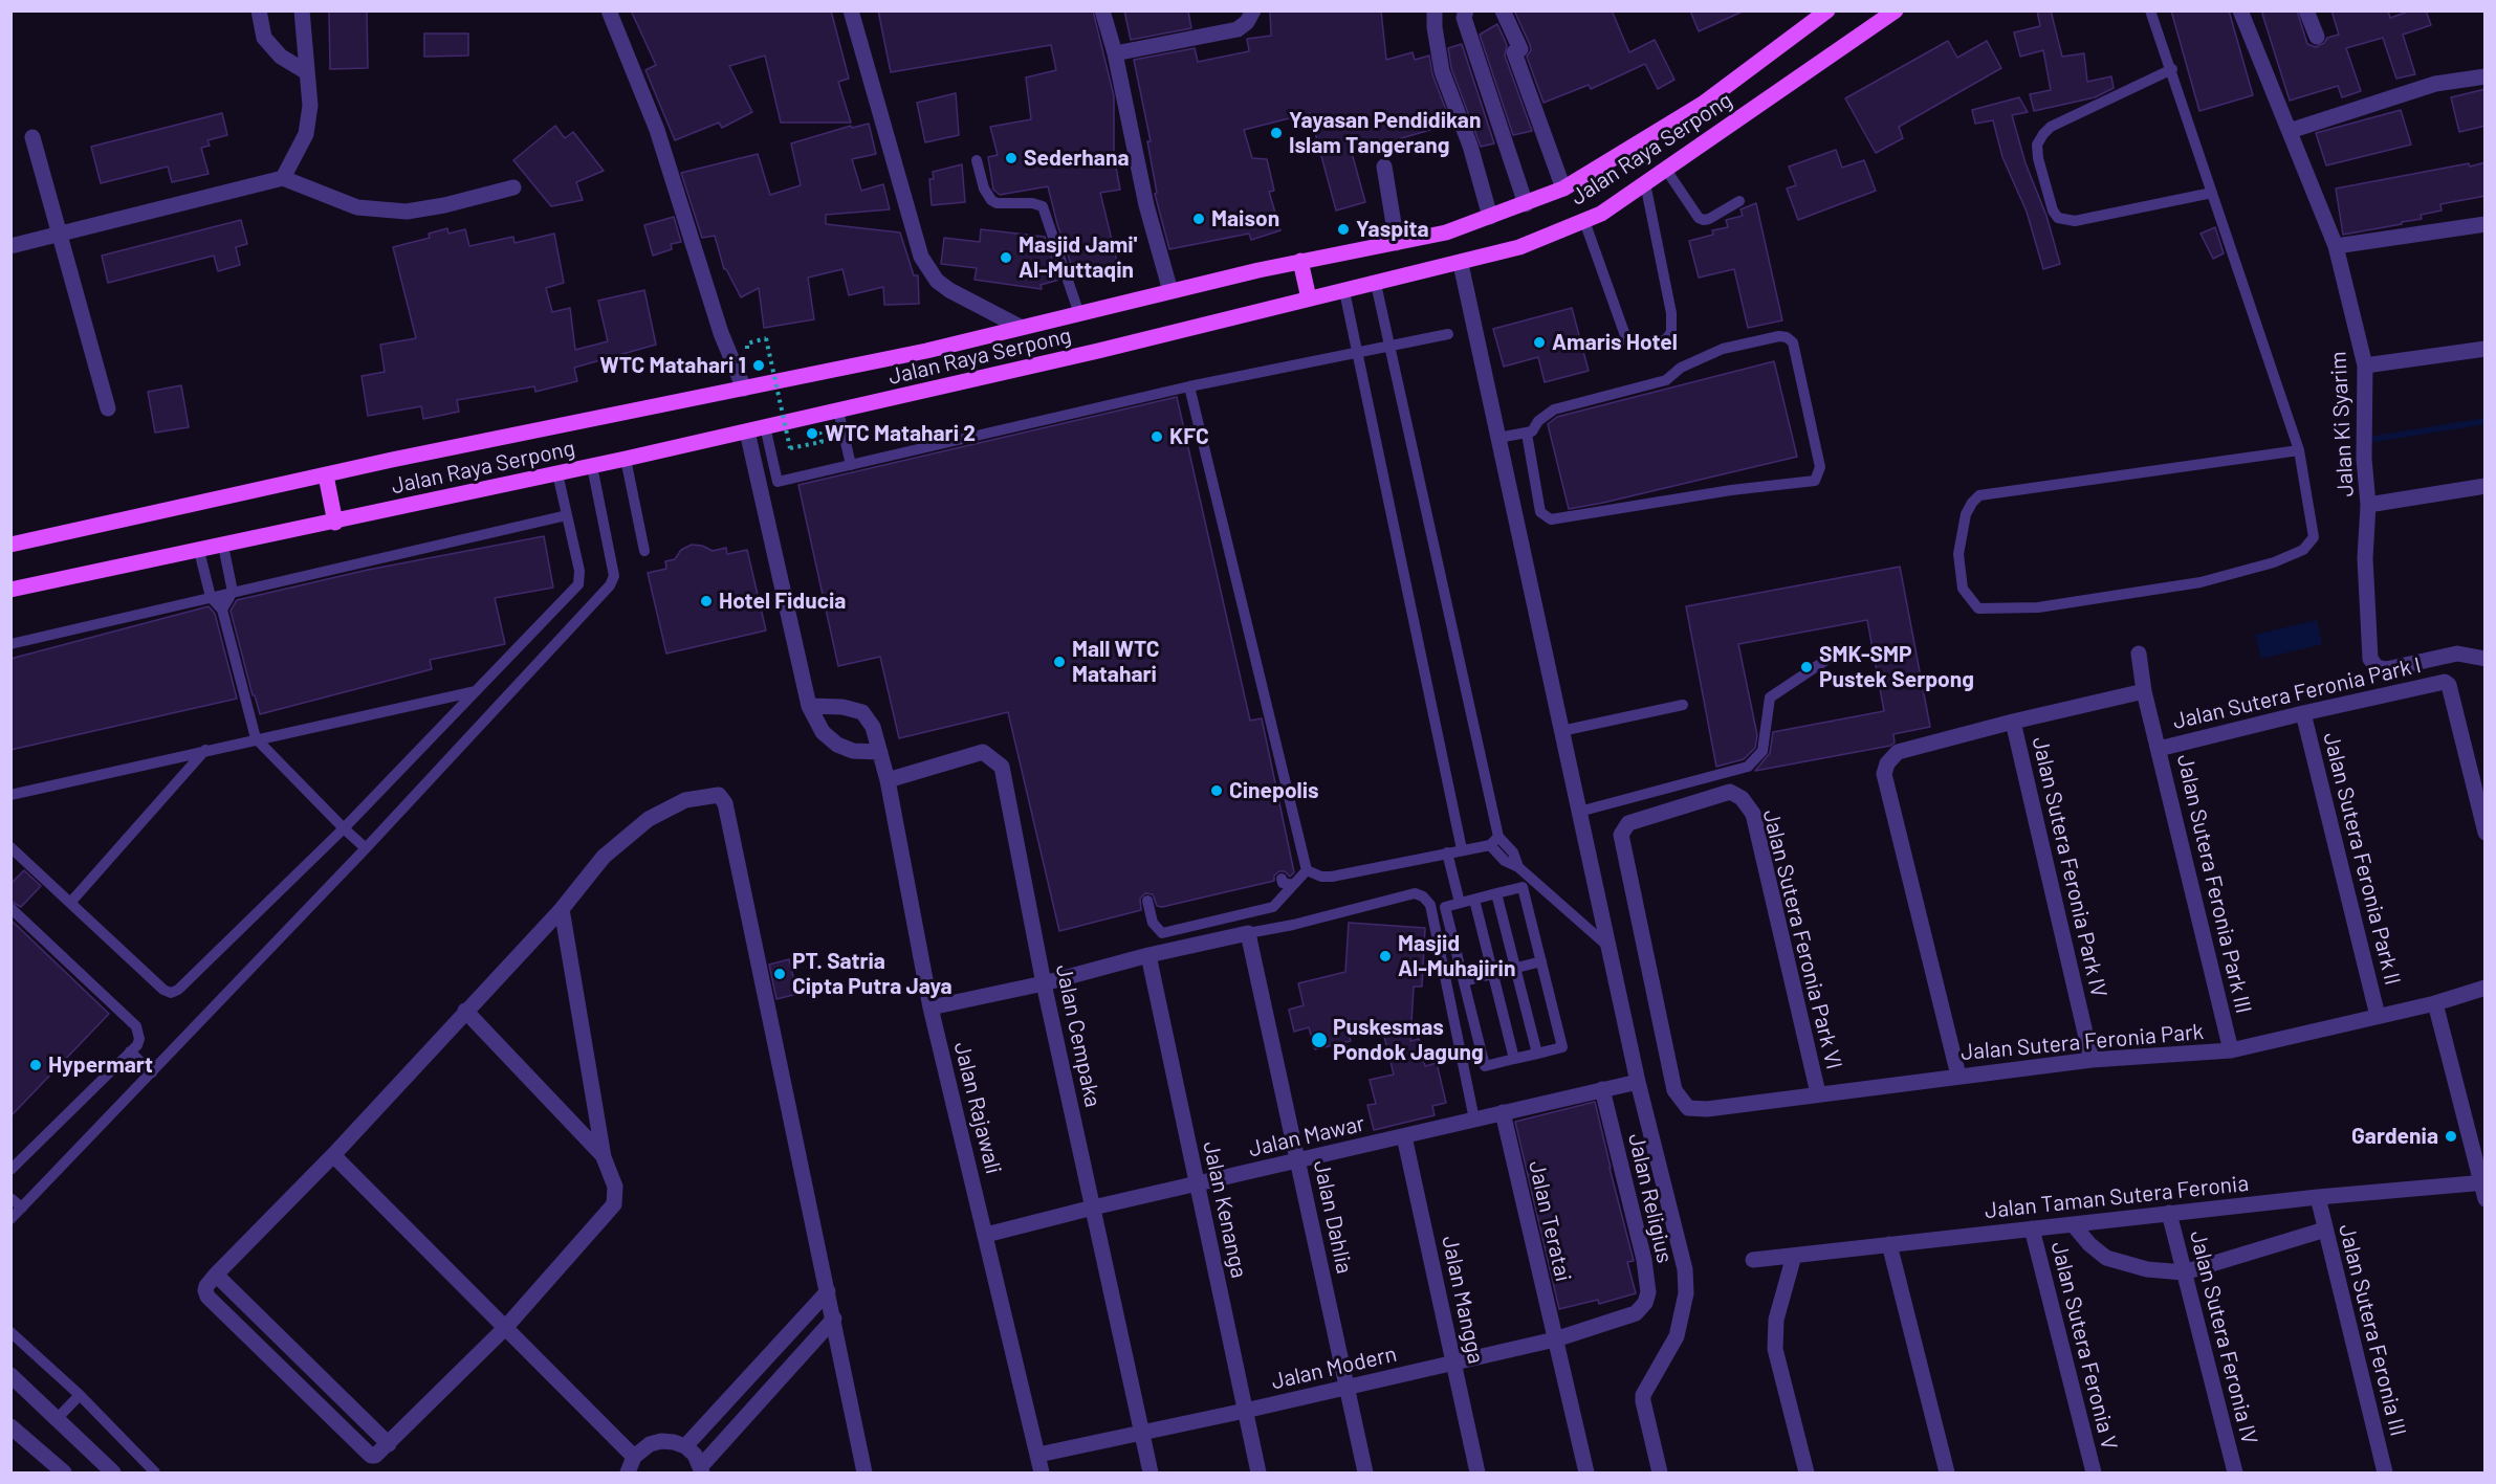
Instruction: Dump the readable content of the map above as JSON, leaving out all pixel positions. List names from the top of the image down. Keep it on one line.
{"streets":{"main road":["Jalan Raya Serpong"],"street":["Jalan Ki Syarim","Jalan Sutera Feronia Park I","Jalan Sutera Feronia Park II","Jalan Sutera Feronia Park IV","Jalan Sutera Feronia Park III","Jalan Sutera Feronia Park VI","Jalan Cempaka","Jalan Sutera Feronia Park","Jalan Rajawali","Jalan Mawar","Jalan Taman Sutera Feronia","Jalan Religius","Jalan Kenanga","Jalan Dahlia","Jalan Teratai","Jalan Mangga","Jalan Sutera Feronia III","Jalan Sutera Feronia IV","Jalan Sutera Feronia V","Jalan Modern"]},"crossings":[["Jalan Sutera Feronia Park I","Jalan Sutera Feronia Park II"],["Jalan Sutera Feronia Park I","Jalan Sutera Feronia Park III"],["Jalan Sutera Feronia Park II","Jalan Sutera Feronia Park"],["Jalan Sutera Feronia Park IV","Jalan Sutera Feronia Park"],["Jalan Sutera Feronia Park III","Jalan Sutera Feronia Park"],["Jalan Sutera Feronia Park VI","Jalan Sutera Feronia Park"],["Jalan Cempaka","Jalan Rajawali"],["Jalan Cempaka","Jalan Mawar"],["Jalan Cempaka","Jalan Modern"],["Jalan Rajawali","Jalan Mawar"],["Jalan Rajawali","Jalan Modern"],["Jalan Mawar","Jalan Religius"],["Jalan Mawar","Jalan Kenanga"],["Jalan Mawar","Jalan Dahlia"],["Jalan Mawar","Jalan Teratai"],["Jalan Mawar","Jalan Mangga"],["Jalan Taman Sutera Feronia","Jalan Sutera Feronia III"],["Jalan Taman Sutera Feronia","Jalan Sutera Feronia IV"],["Jalan Taman Sutera Feronia","Jalan Sutera Feronia V"],["Jalan Religius","Jalan Modern"],["Jalan Kenanga","Jalan Modern"],["Jalan Dahlia","Jalan Modern"],["Jalan Teratai","Jalan Modern"],["Jalan Mangga","Jalan Modern"]],"places":["Yayasan Pendidikan Islam Tangerang","Sederhana","Maison","Yaspita","Masjid Jami' Al-Muttaqin","Amaris Hotel","WTC Matahari 1","WTC Matahari 2","KFC","Hotel Fiducia","Mall WTC Matahari","SMK-SMP Pustek Serpong","Cinepolis","Masjid Al-Muhajirin","PT. Satria Cipta Putra Jaya","Puskesmas Pondok Jagung","Hypermart","Gardenia"]}
